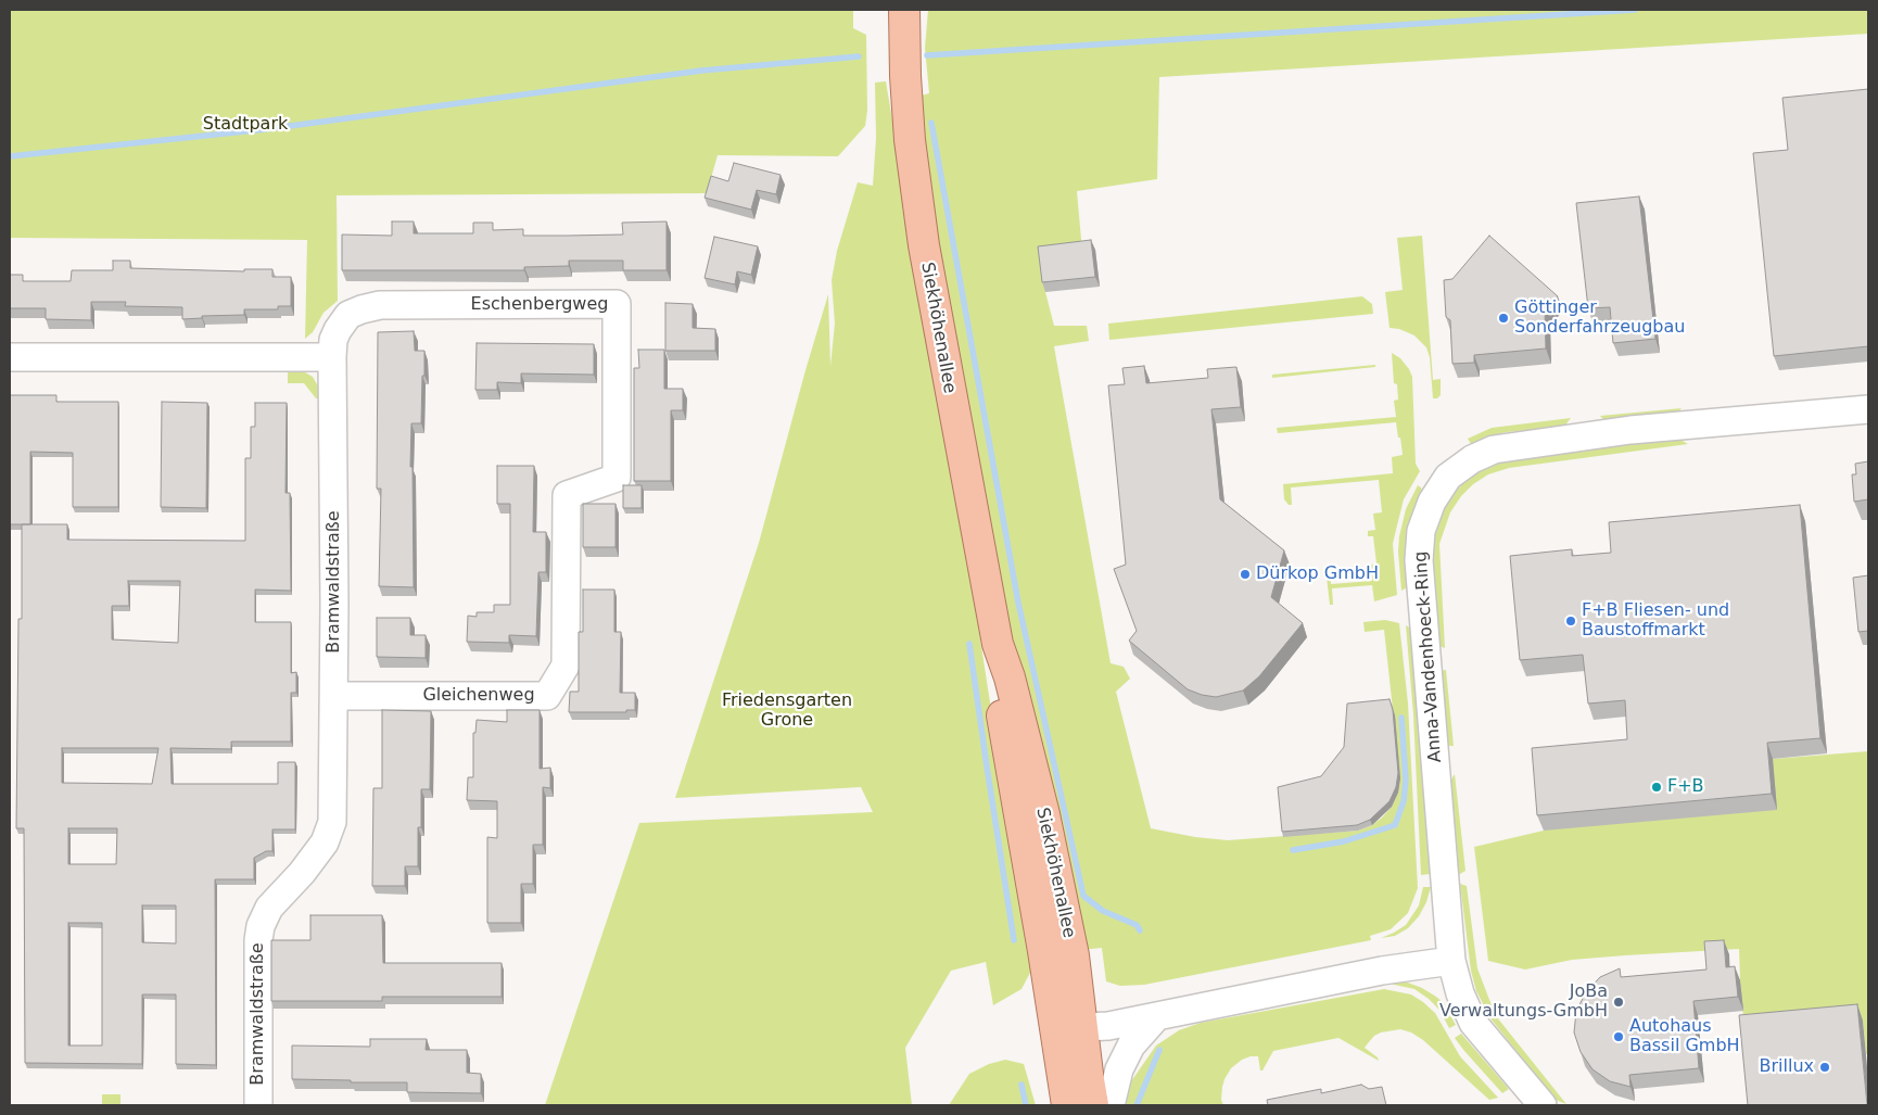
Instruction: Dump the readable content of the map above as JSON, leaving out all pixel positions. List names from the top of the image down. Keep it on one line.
{"streets":{"main road":["Siekhöhenallee"],"street":["Eschenbergweg","Bramwaldstraße","Anna-Vandenhoeck-Ring","Gleichenweg"]},"crossings":[["Eschenbergweg","Bramwaldstraße"],["Eschenbergweg","Gleichenweg"],["Bramwaldstraße","Gleichenweg"]],"parks":["Stadtpark","Friedensgarten Grone"],"places":["Göttinger Sonderfahrzeugbau","Dürkop GmbH","F+B Fliesen- und Baustoffmarkt","F+B","JoBa Verwaltungs-GmbH","Autohaus Bassil GmbH","Brillux"]}
